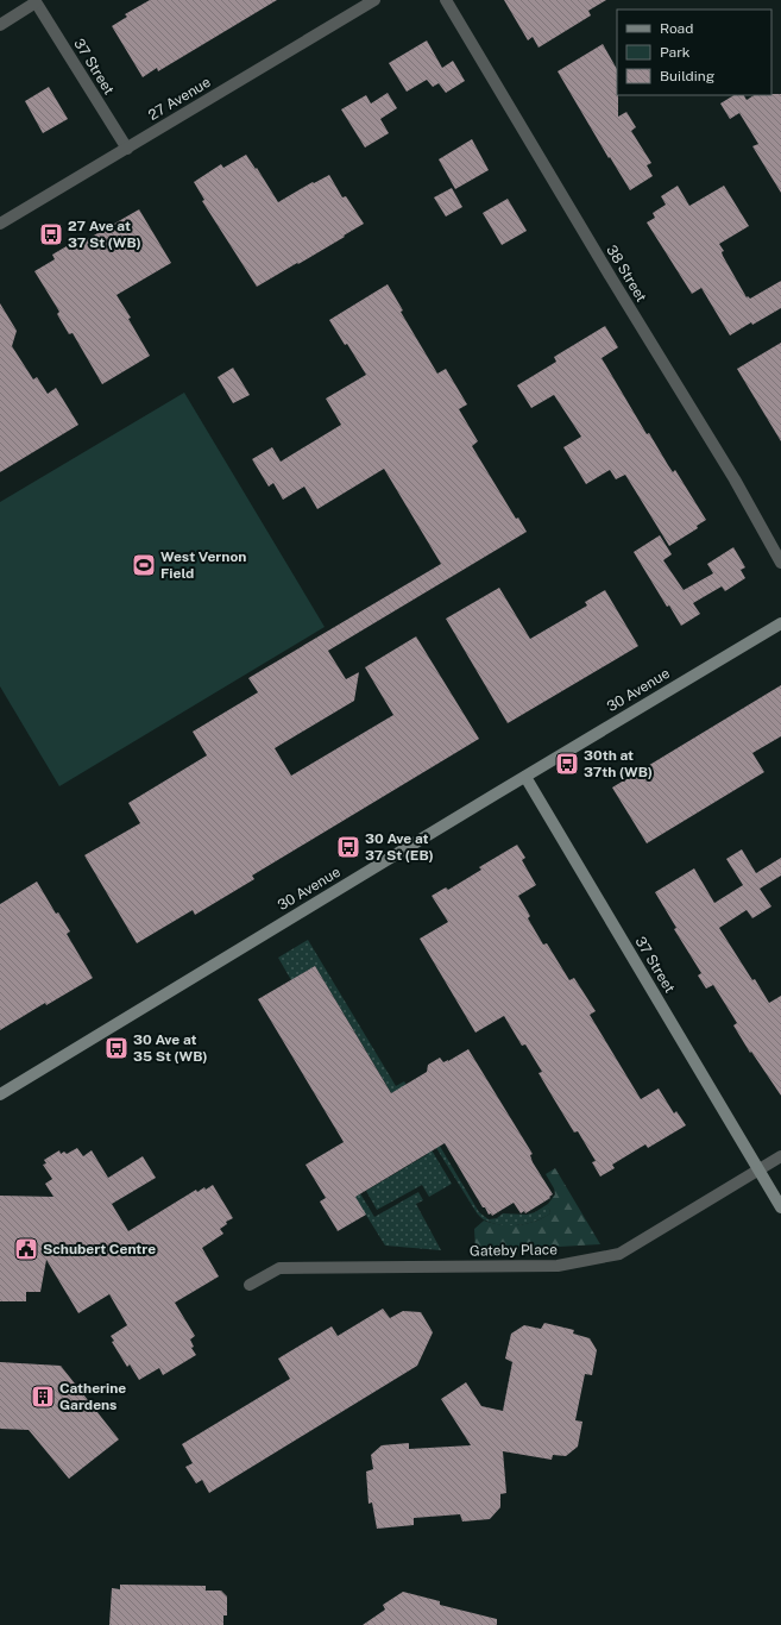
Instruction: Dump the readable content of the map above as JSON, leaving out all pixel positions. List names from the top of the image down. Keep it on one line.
{"streets":{"street":["37 Street","27 Avenue","38 Street","30 Avenue","Gateby Place"]},"crossings":[["37 Street","27 Avenue"],["37 Street","30 Avenue"],["37 Street","Gateby Place"]],"places":{"bus stop":["27 Ave at 37 St (WB)","30th at 37th (WB)","30 Ave at 37 St (EB)","30 Ave at 35 St (WB)"],"sports":["West Vernon Field"],"public building":["Schubert Centre"],"building":["Catherine Gardens"]},"legend":["Road","Park","Building"]}
